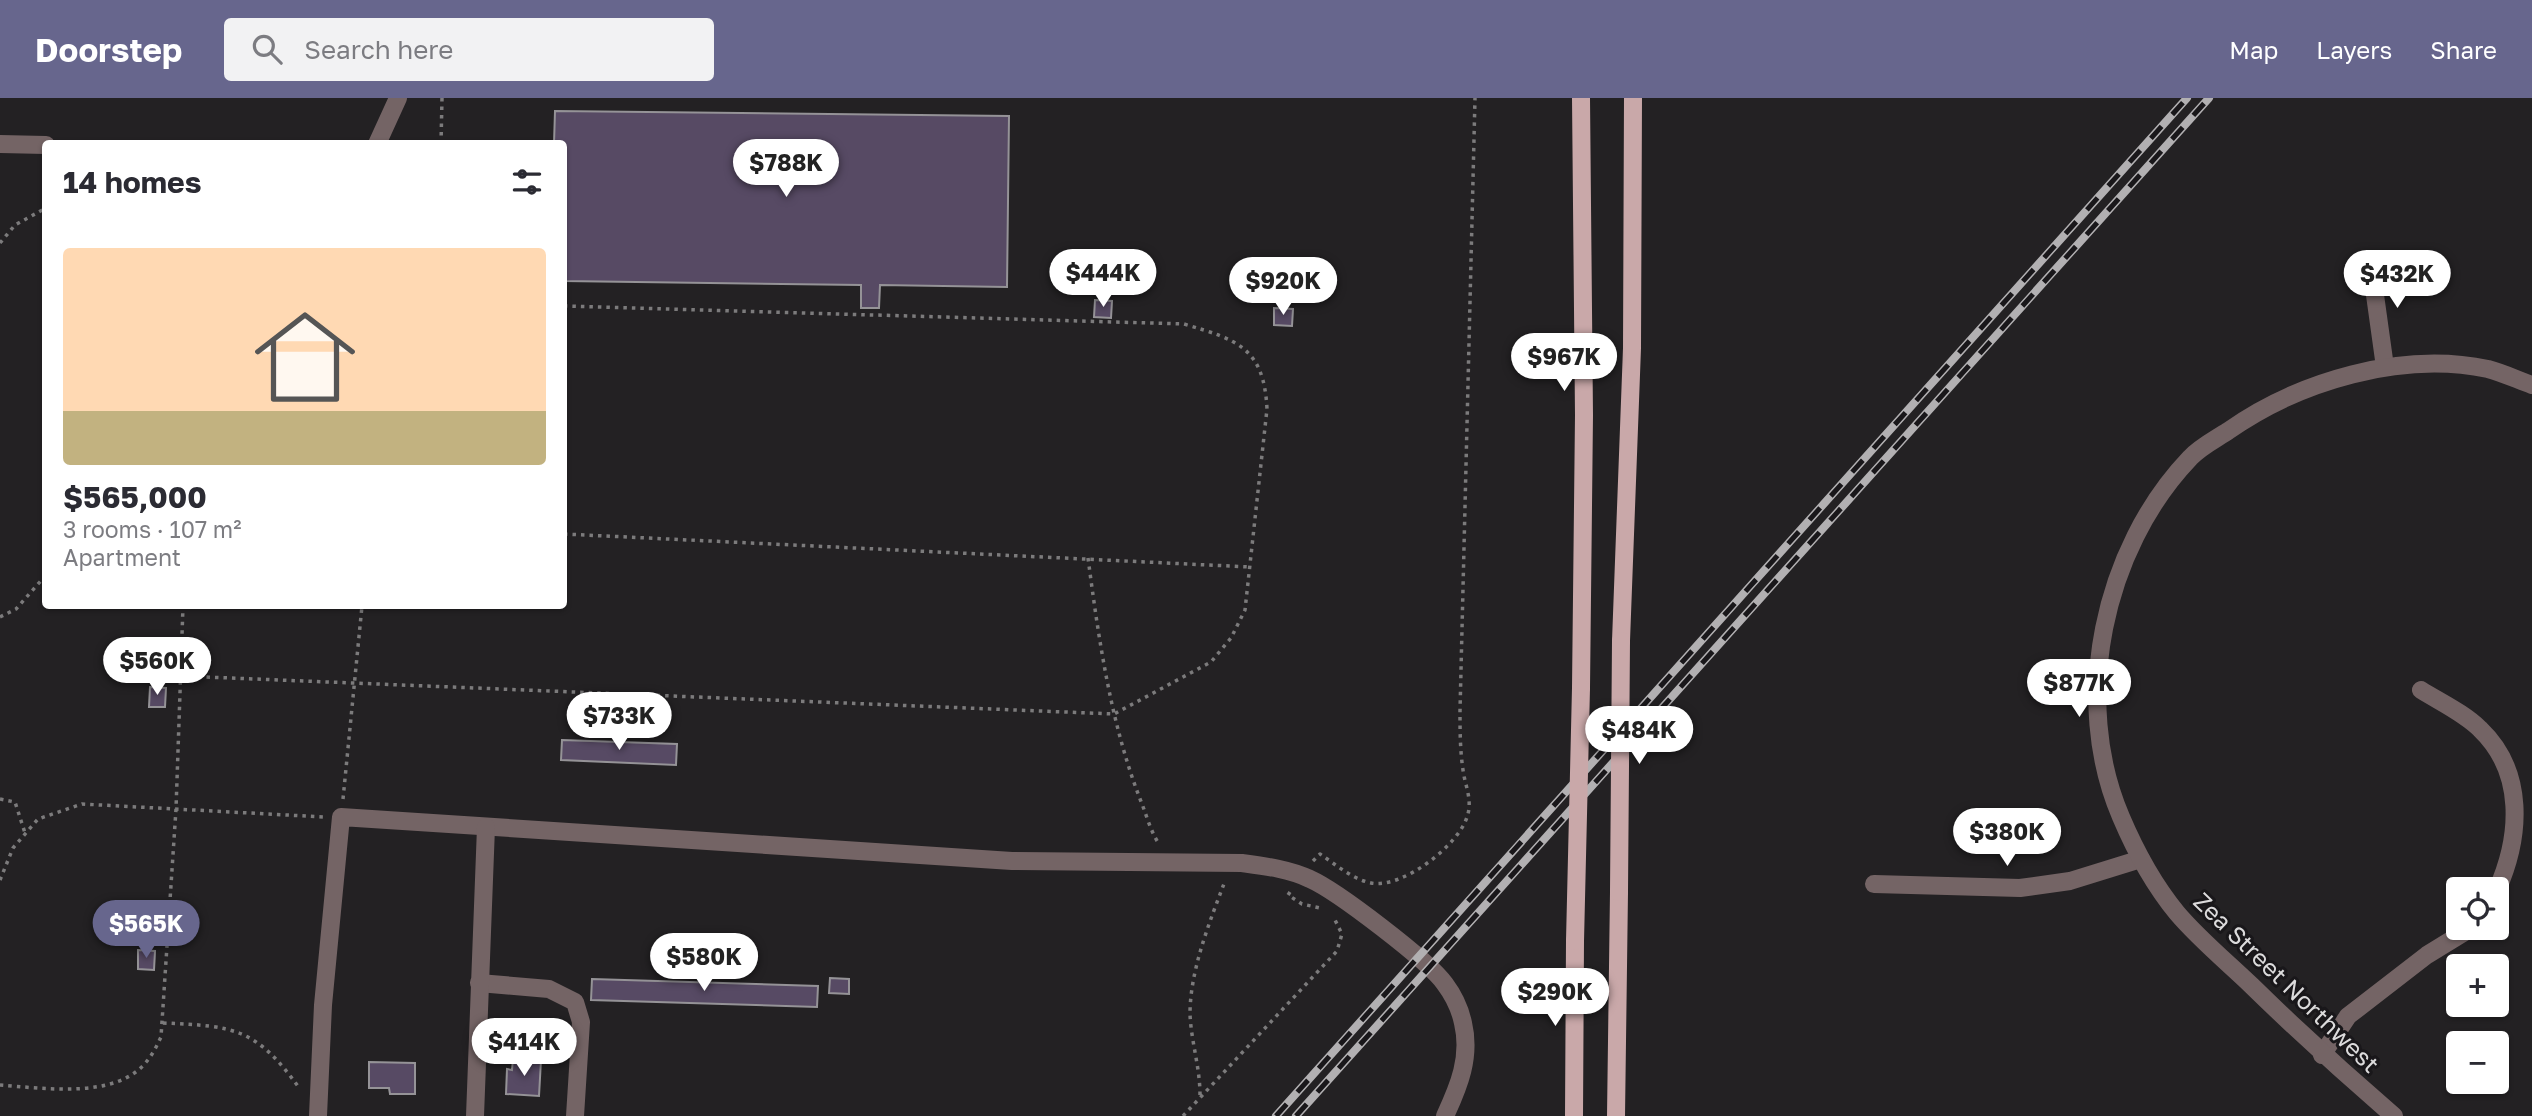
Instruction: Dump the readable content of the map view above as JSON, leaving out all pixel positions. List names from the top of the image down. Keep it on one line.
{"streets":{"street":["Zea Street Northwest"]},"page":{"header":"Doorstep","search":"Search here","nav":["Map","Layers","Share"],"price":["$788K","$444K","$432K","$920K","$967K","$560K","$877K","$733K","$484K","$380K","$565K","$580K","$290K","$414K"],"heading":"14 homes","list":[{"name":"$565,000","note":"3 rooms · 107 m² · Apartment"}],"map_buttons":["+","−"]}}
